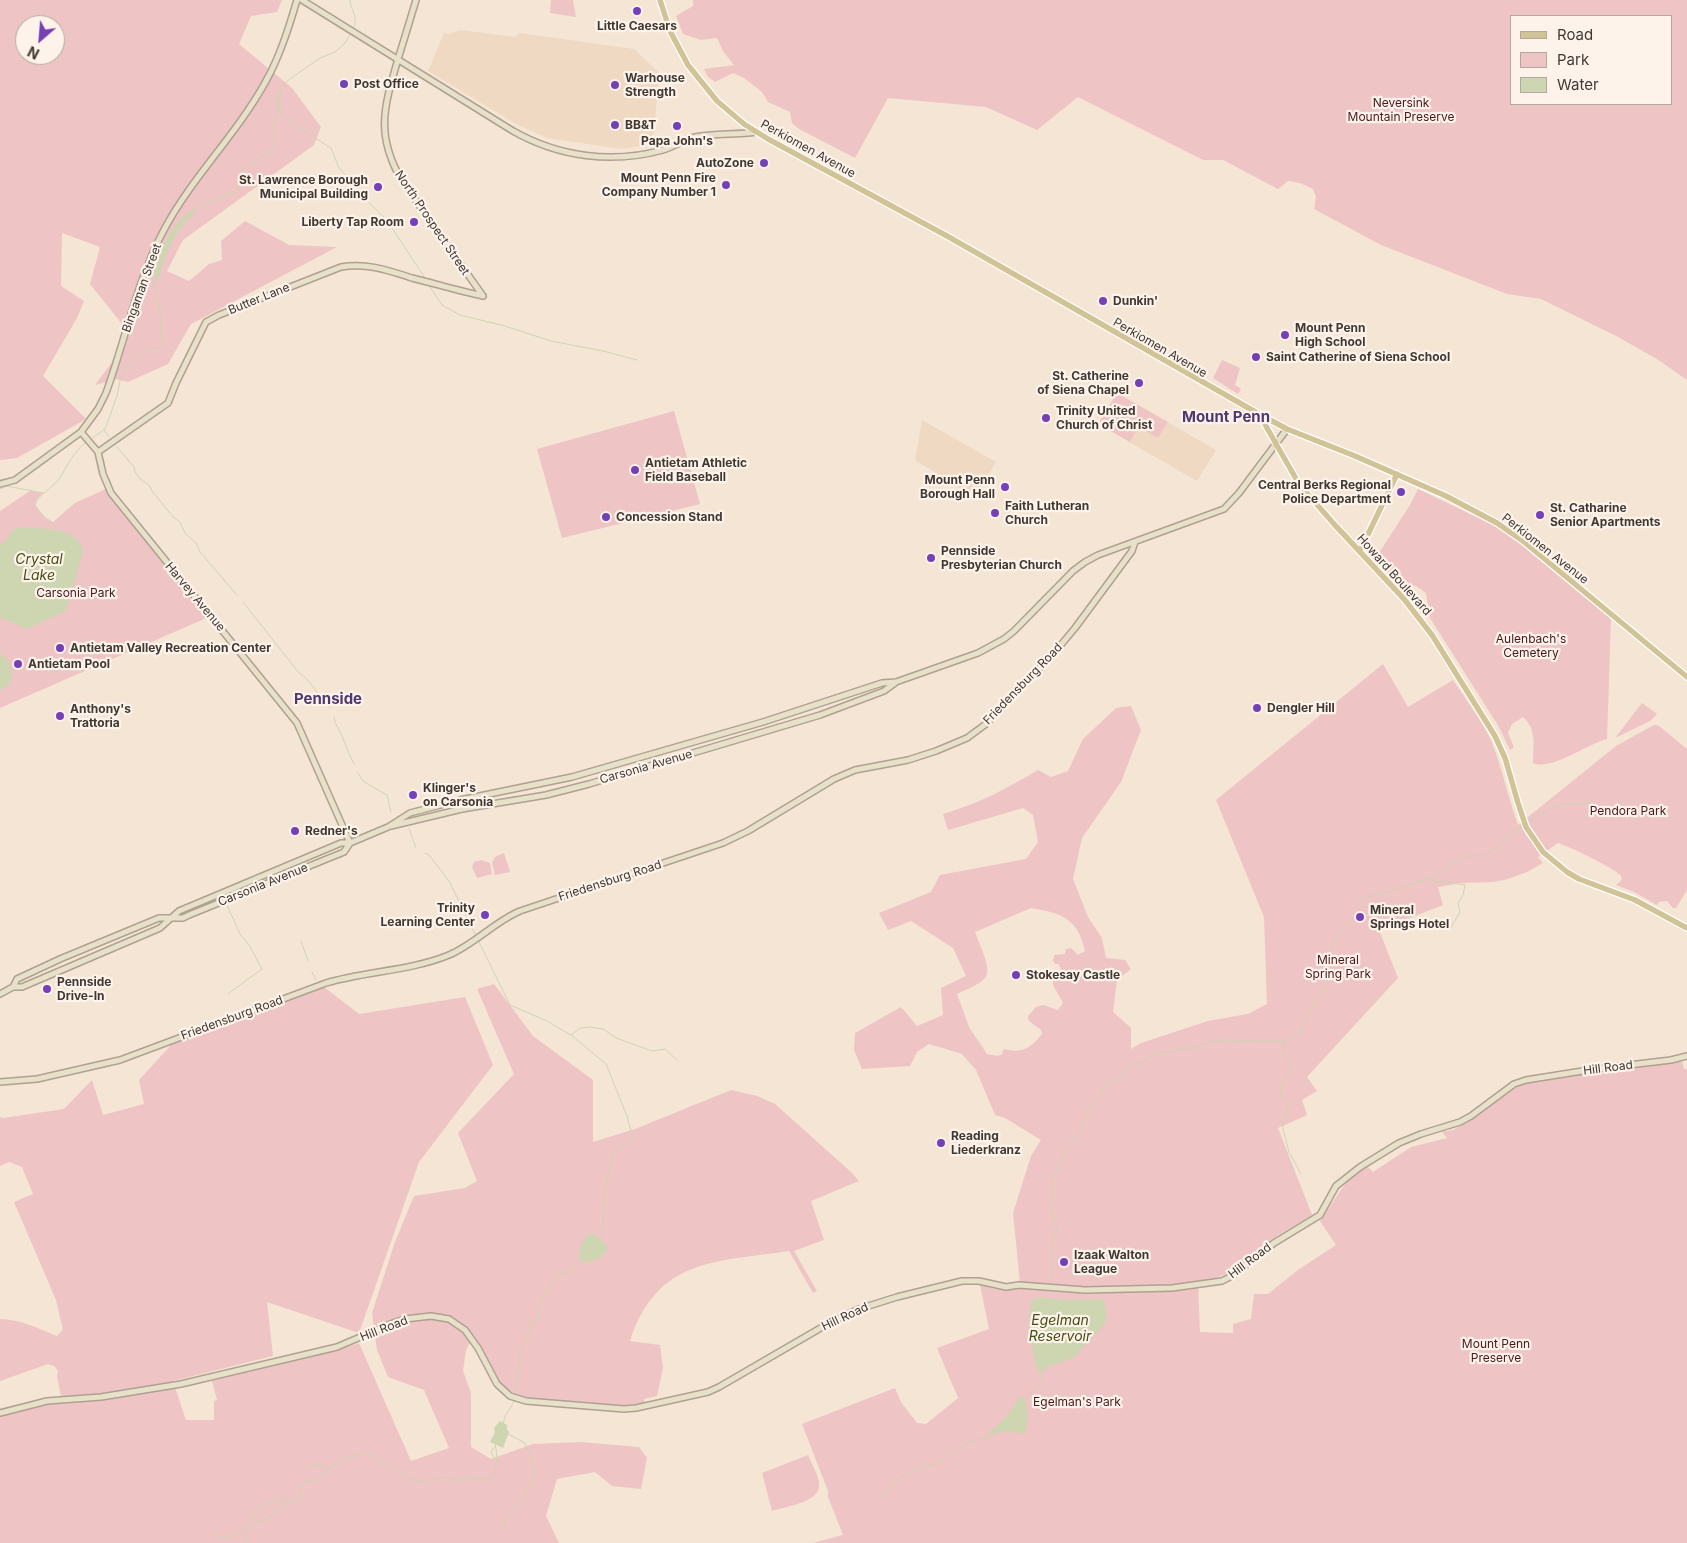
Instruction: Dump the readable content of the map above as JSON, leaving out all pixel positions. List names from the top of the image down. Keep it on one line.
{"streets":{"main road":["Perkiomen Avenue","Howard Boulevard"],"street":["North Prospect Street","Bingaman Street","Butter Lane","Harvey Avenue","Friedensburg Road","Carsonia Avenue","Hill Road"]},"crossings":[["Perkiomen Avenue","Howard Boulevard"],["Perkiomen Avenue","Carsonia Avenue"],["North Prospect Street","Butter Lane"],["Bingaman Street","Harvey Avenue"],["Butter Lane","Harvey Avenue"],["Howard Boulevard","Carsonia Avenue"],["Harvey Avenue","Carsonia Avenue"],["Friedensburg Road","Carsonia Avenue"]],"districts":["Mount Penn","Pennside"],"water":["Crystal Lake","Egelman Reservoir"],"parks":["Neversink Mountain Preserve","Carsonia Park","Aulenbach's Cemetery","Pendora Park","Mineral Spring Park","Mount Penn Preserve","Egelman's Park"],"places":["Little Caesars","Post Office","Warhouse Strength","BB&T","Papa John's","AutoZone","Mount Penn Fire Company Number 1","St. Lawrence Borough Municipal Building","Liberty Tap Room","Dunkin'","Mount Penn High School","Saint Catherine of Siena School","St. Catherine of Siena Chapel","Trinity United Church of Christ","Antietam Athletic Field Baseball","Mount Penn Borough Hall","Central Berks Regional Police Department","Faith Lutheran Church","St. Catharine Senior Apartments","Concession Stand","Pennside Presbyterian Church","Antietam Valley Recreation Center","Antietam Pool","Dengler Hill","Anthony's Trattoria","Klinger's on Carsonia","Redner's","Trinity Learning Center","Mineral Springs Hotel","Stokesay Castle","Pennside Drive-In","Reading Liederkranz","Izaak Walton League"],"legend":["Road","Park","Water"],"north":"bottom left"}
